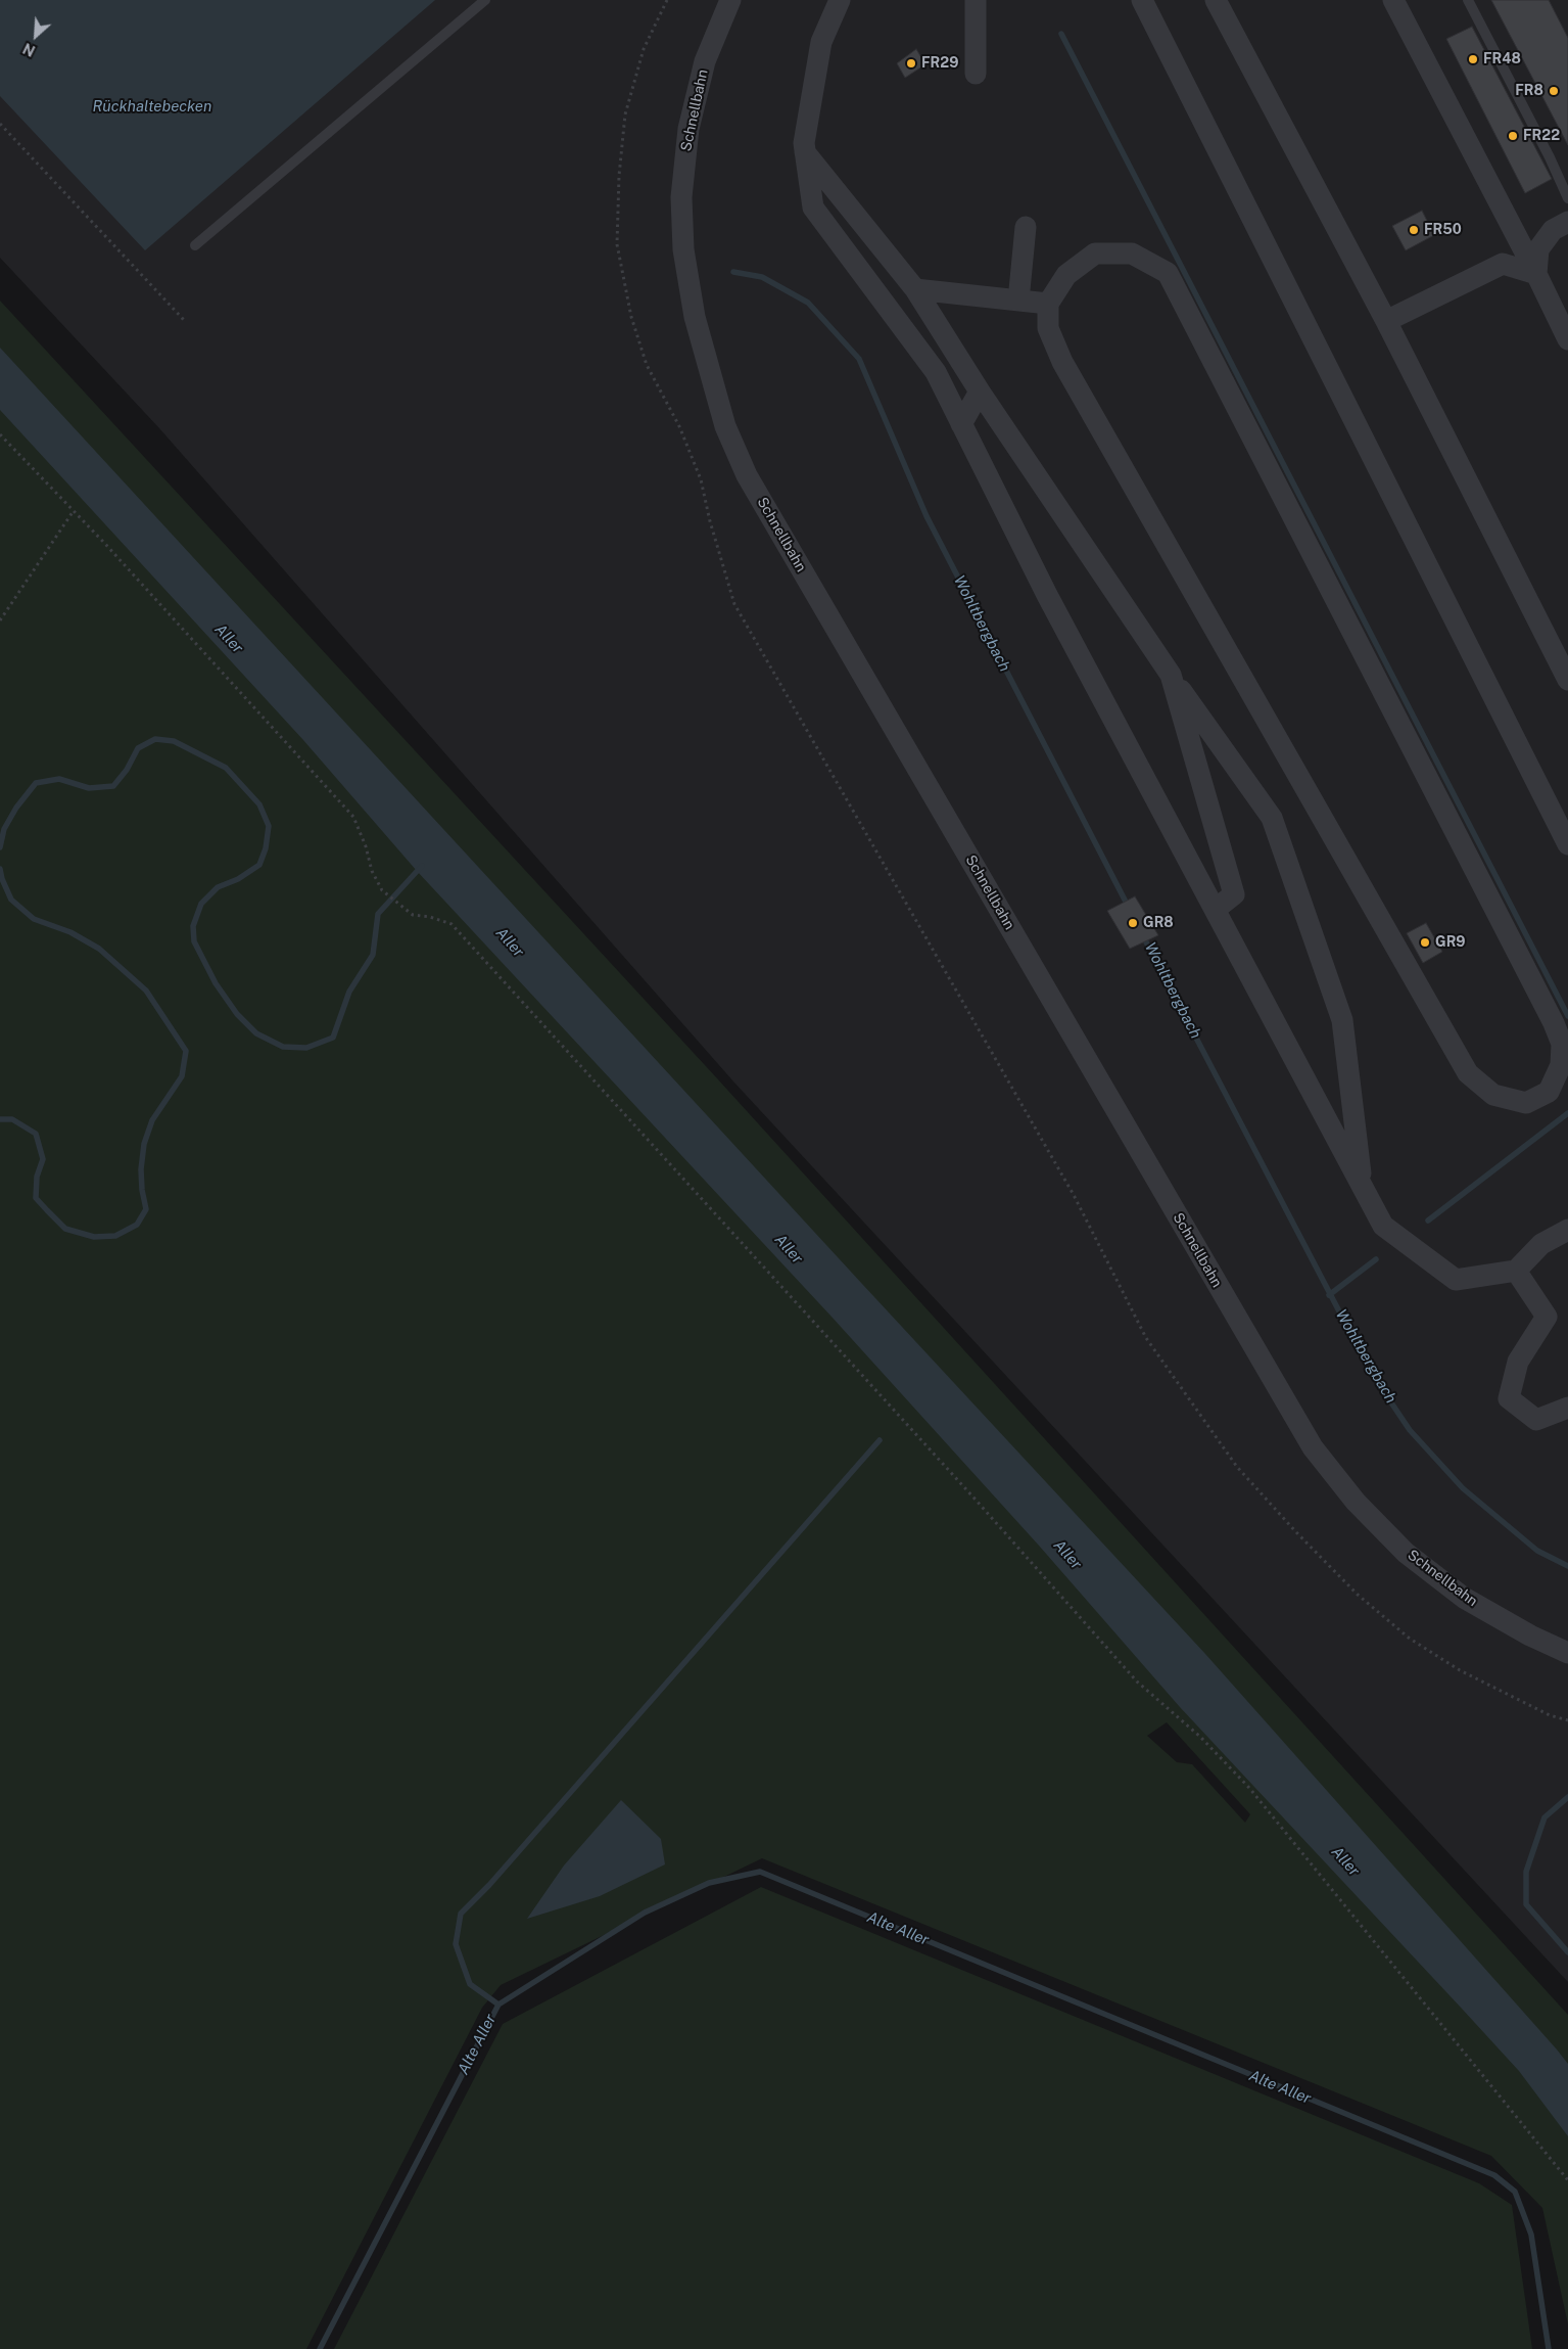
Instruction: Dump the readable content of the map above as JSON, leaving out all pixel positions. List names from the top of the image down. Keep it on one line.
{"streets":{"street":["Schnellbahn"]},"water":["Rückhaltebecken","Wohltbergbach","Aller","Alte Aller"],"places":["FR48","FR29","FR8","FR22","FR50","GR8","GR9"],"north":"bottom left"}
